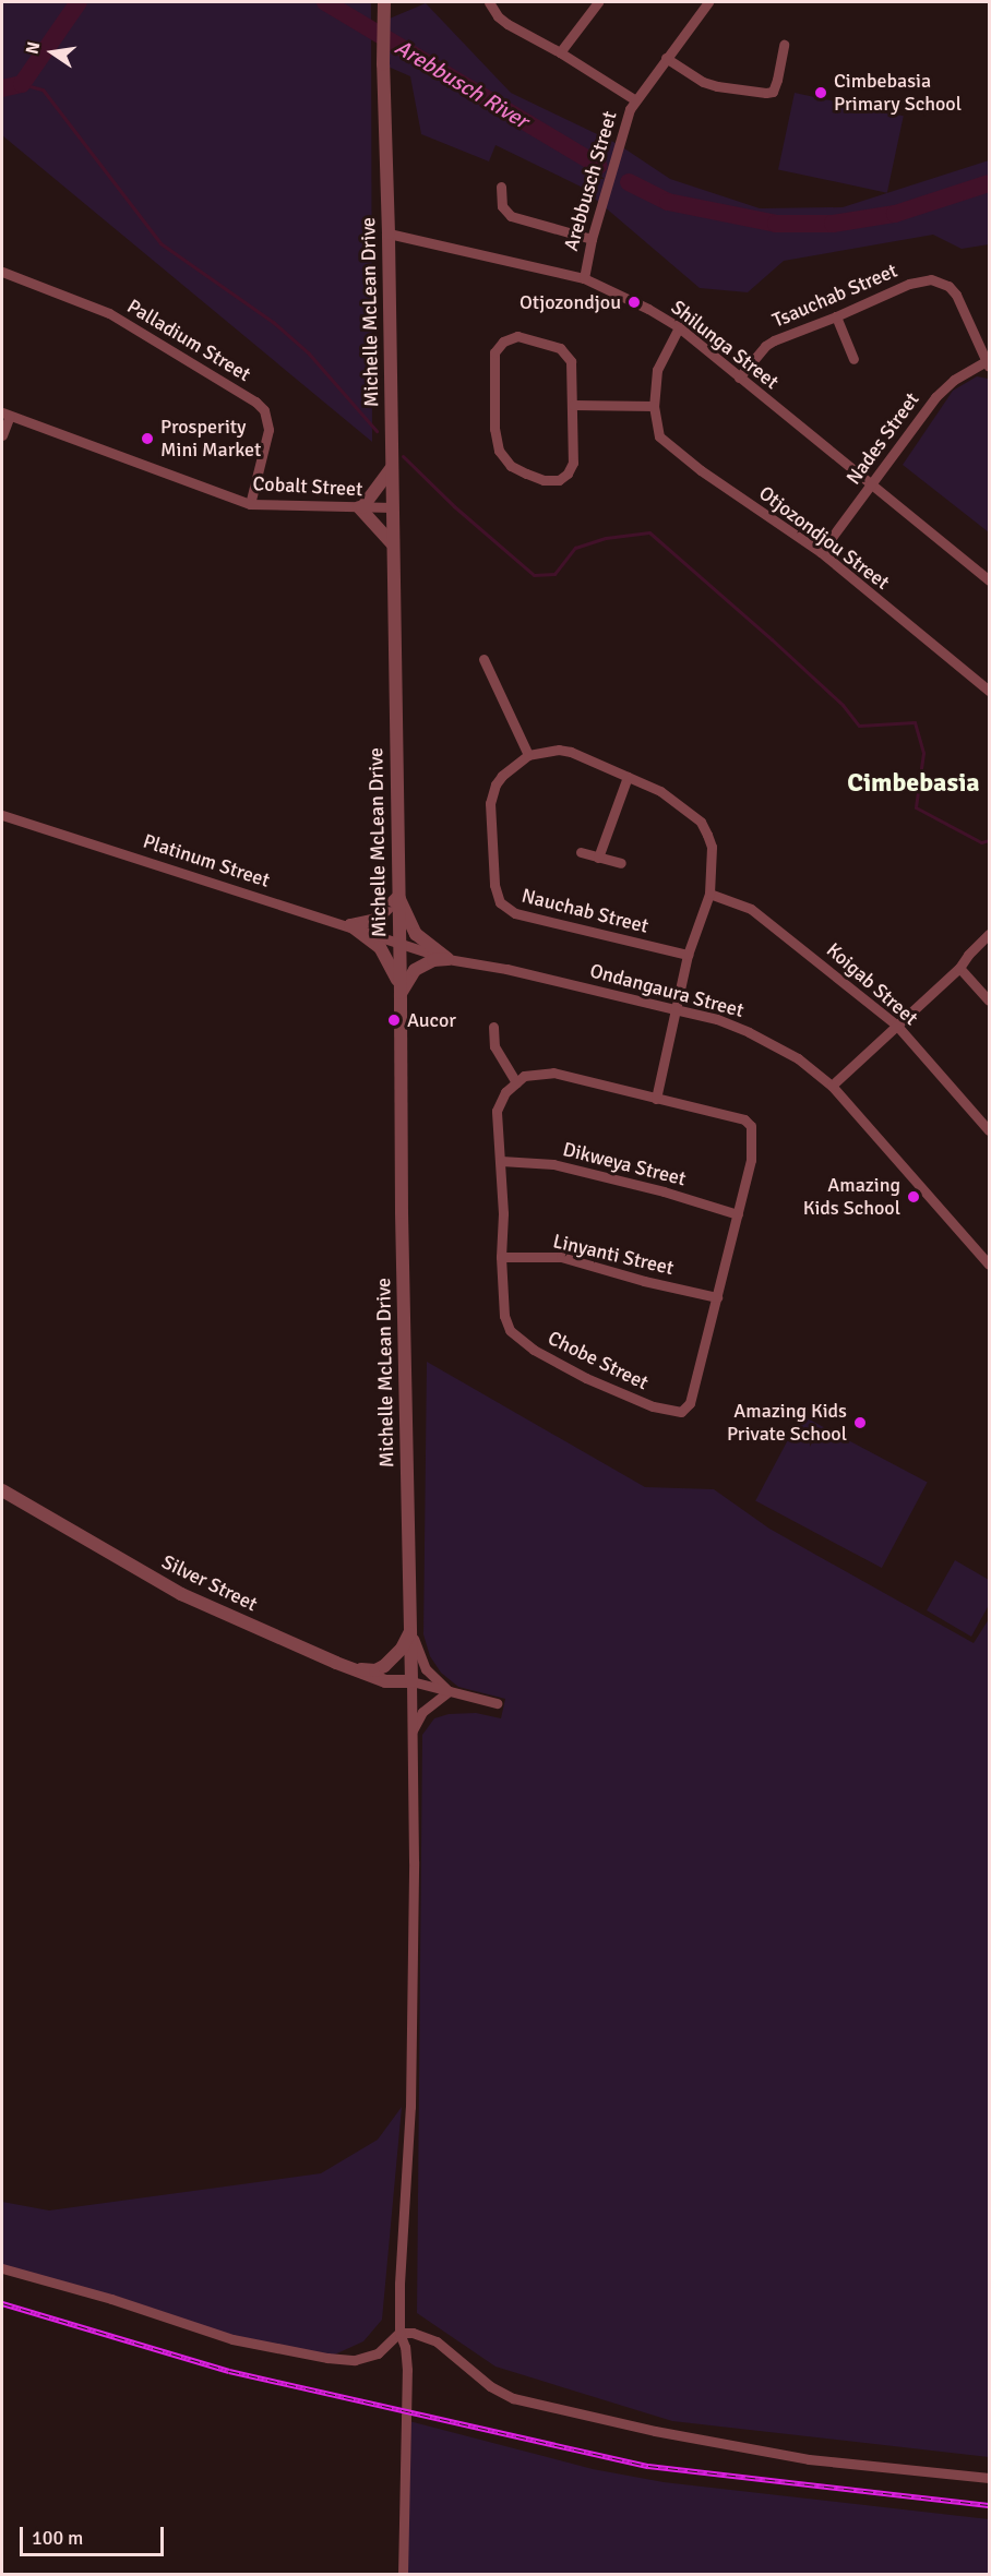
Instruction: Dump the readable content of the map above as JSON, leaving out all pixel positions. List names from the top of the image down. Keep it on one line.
{"streets":{"street":["Arebbusch Street","Tsauchab Street","Michelle McLean Drive","Palladium Street","Shilunga Street","Nades Street","Cobalt Street","Otjozondjou Street","Platinum Street","Nauchab Street","Koigab Street","Ondangaura Street","Dikweya Street","Linyanti Street","Chobe Street","Silver Street"]},"crossings":[["Arebbusch Street","Shilunga Street"],["Tsauchab Street","Shilunga Street"],["Tsauchab Street","Nades Street"],["Michelle McLean Drive","Shilunga Street"],["Michelle McLean Drive","Cobalt Street"],["Michelle McLean Drive","Platinum Street"],["Michelle McLean Drive","Ondangaura Street"],["Michelle McLean Drive","Silver Street"],["Palladium Street","Cobalt Street"],["Shilunga Street","Nades Street"],["Nades Street","Otjozondjou Street"],["Platinum Street","Ondangaura Street"],["Nauchab Street","Koigab Street"],["Nauchab Street","Ondangaura Street"],["Dikweya Street","Chobe Street"],["Linyanti Street","Chobe Street"]],"districts":["Cimbebasia"],"water":["Arebbusch River"],"places":["Cimbebasia Primary School","Otjozondjou","Prosperity Mini Market","Aucor","Amazing Kids School","Amazing Kids Private School"],"scale_bar":"100 m","north":"left"}
